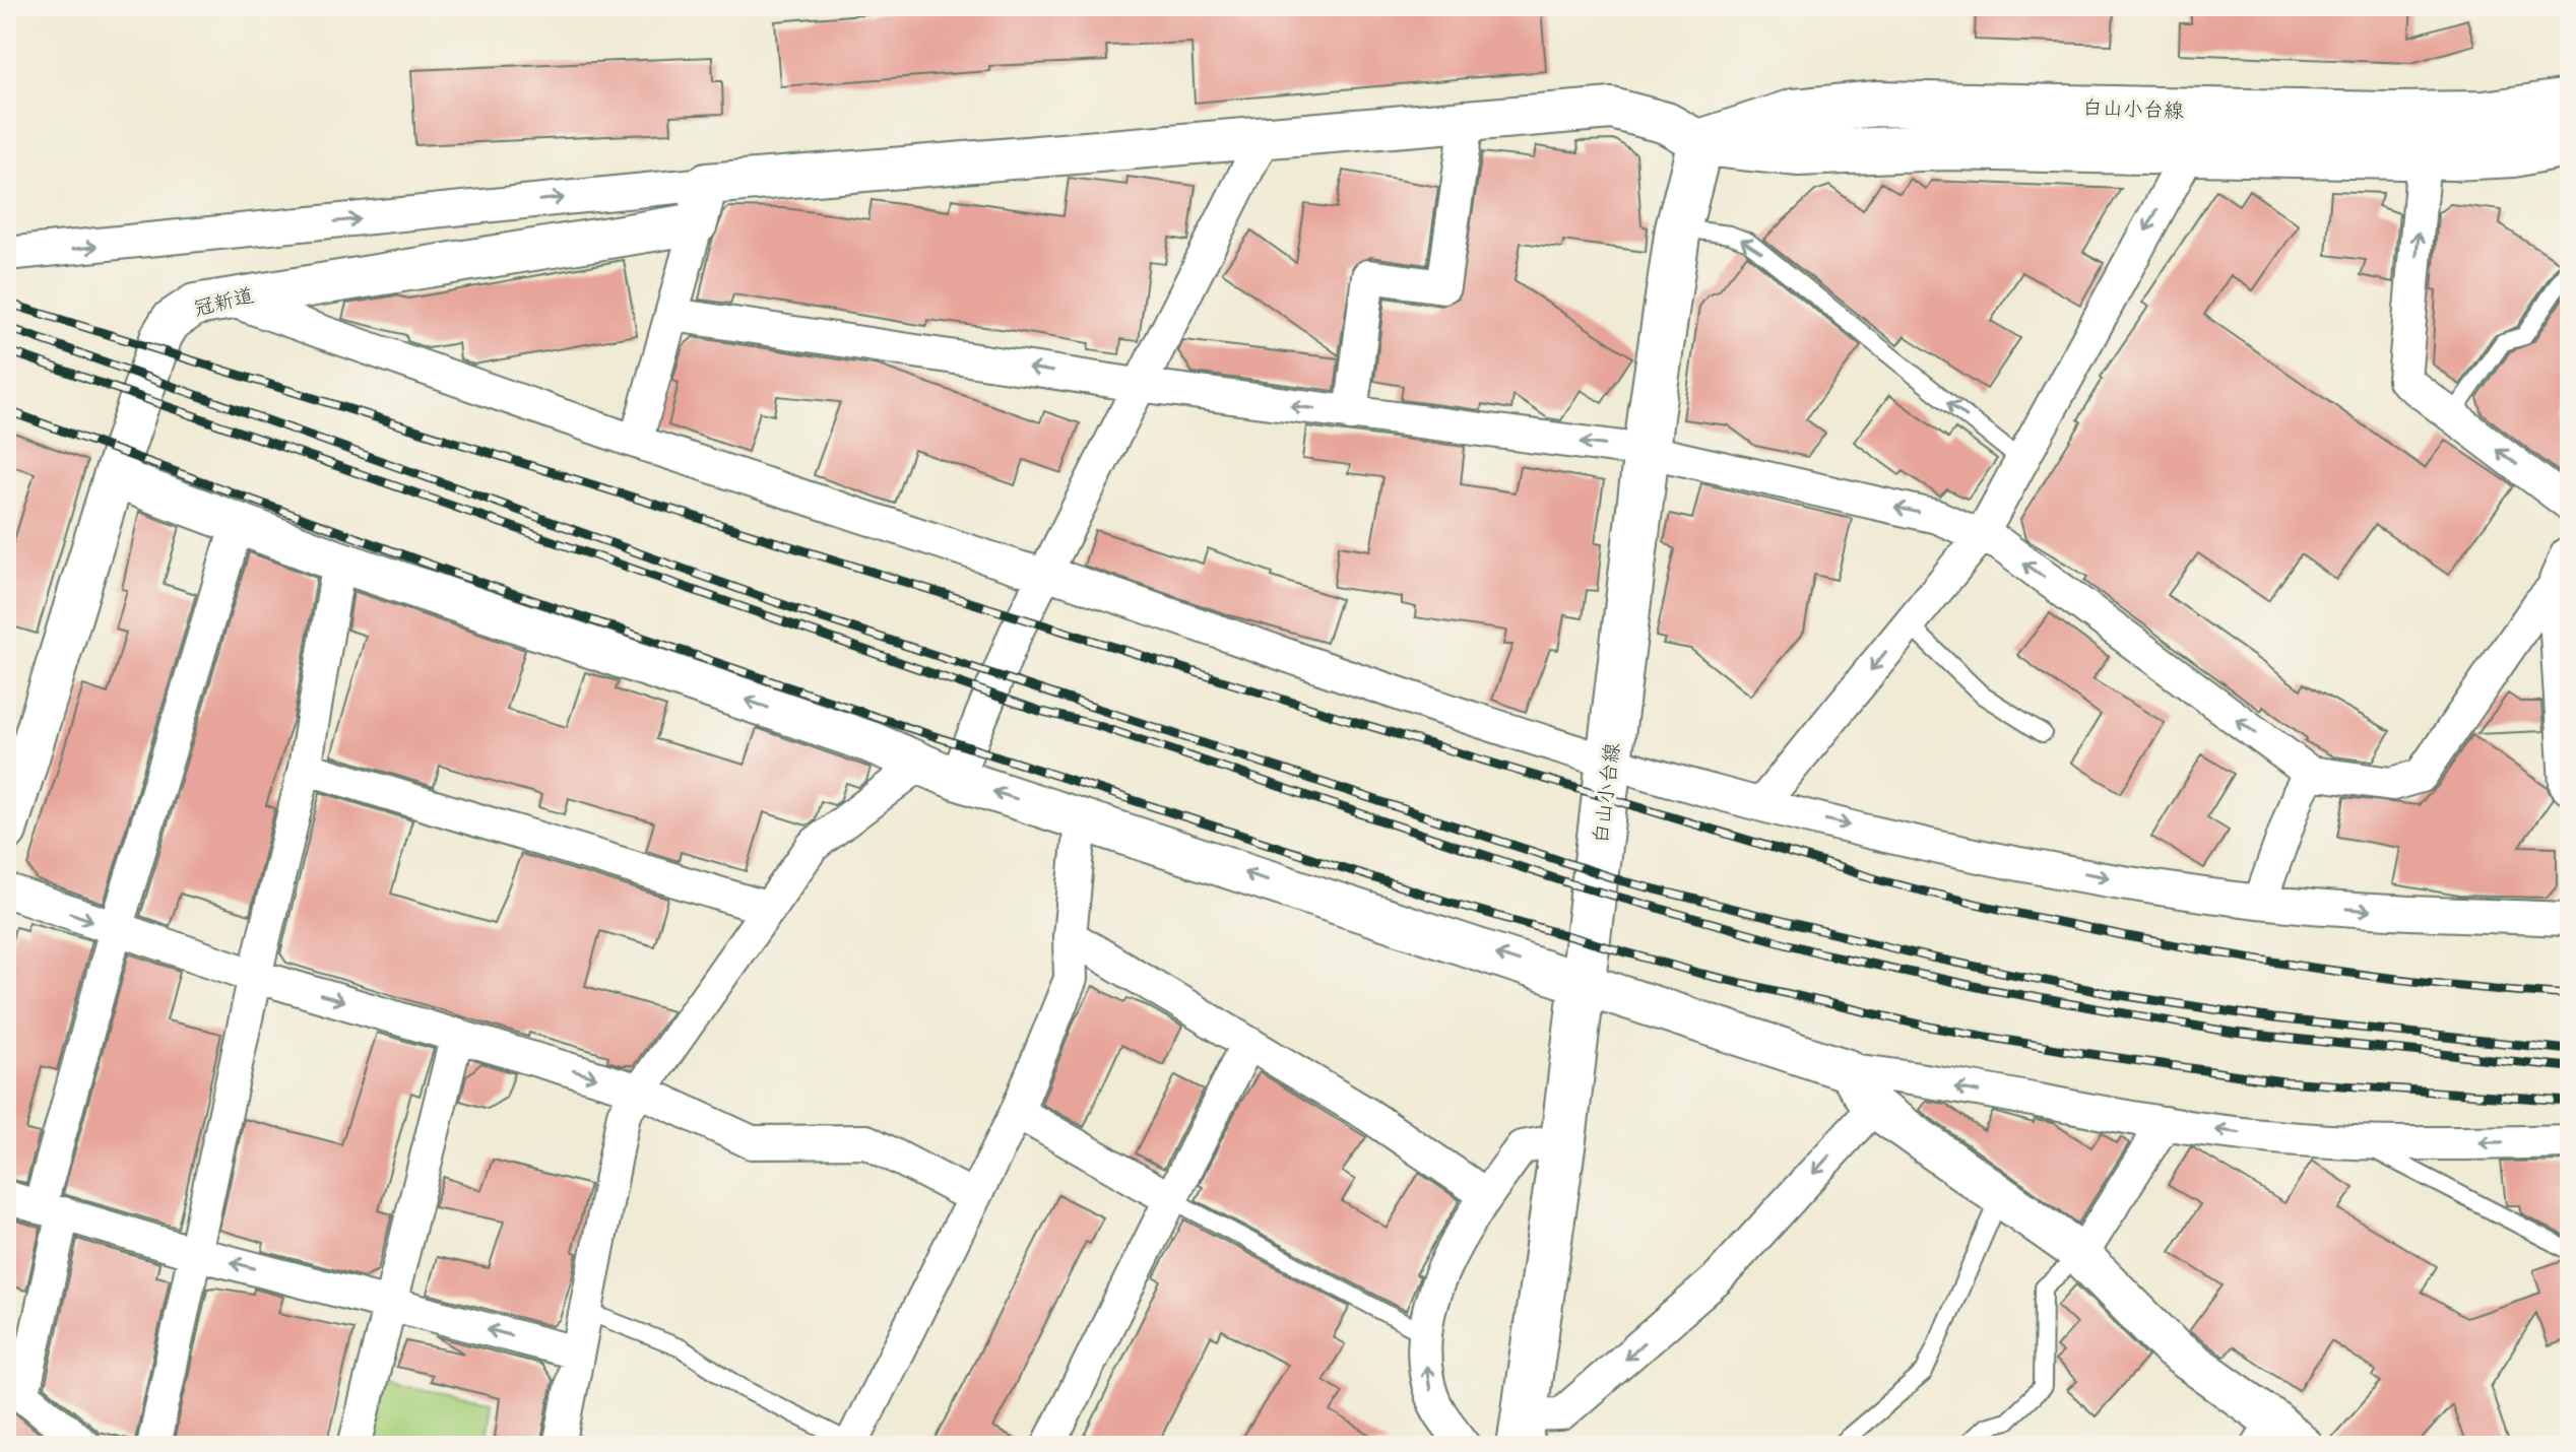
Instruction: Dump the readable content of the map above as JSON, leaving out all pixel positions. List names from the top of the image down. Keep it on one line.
{"streets":{"main road":["白山小台線"],"street":["冠新道"]}}
